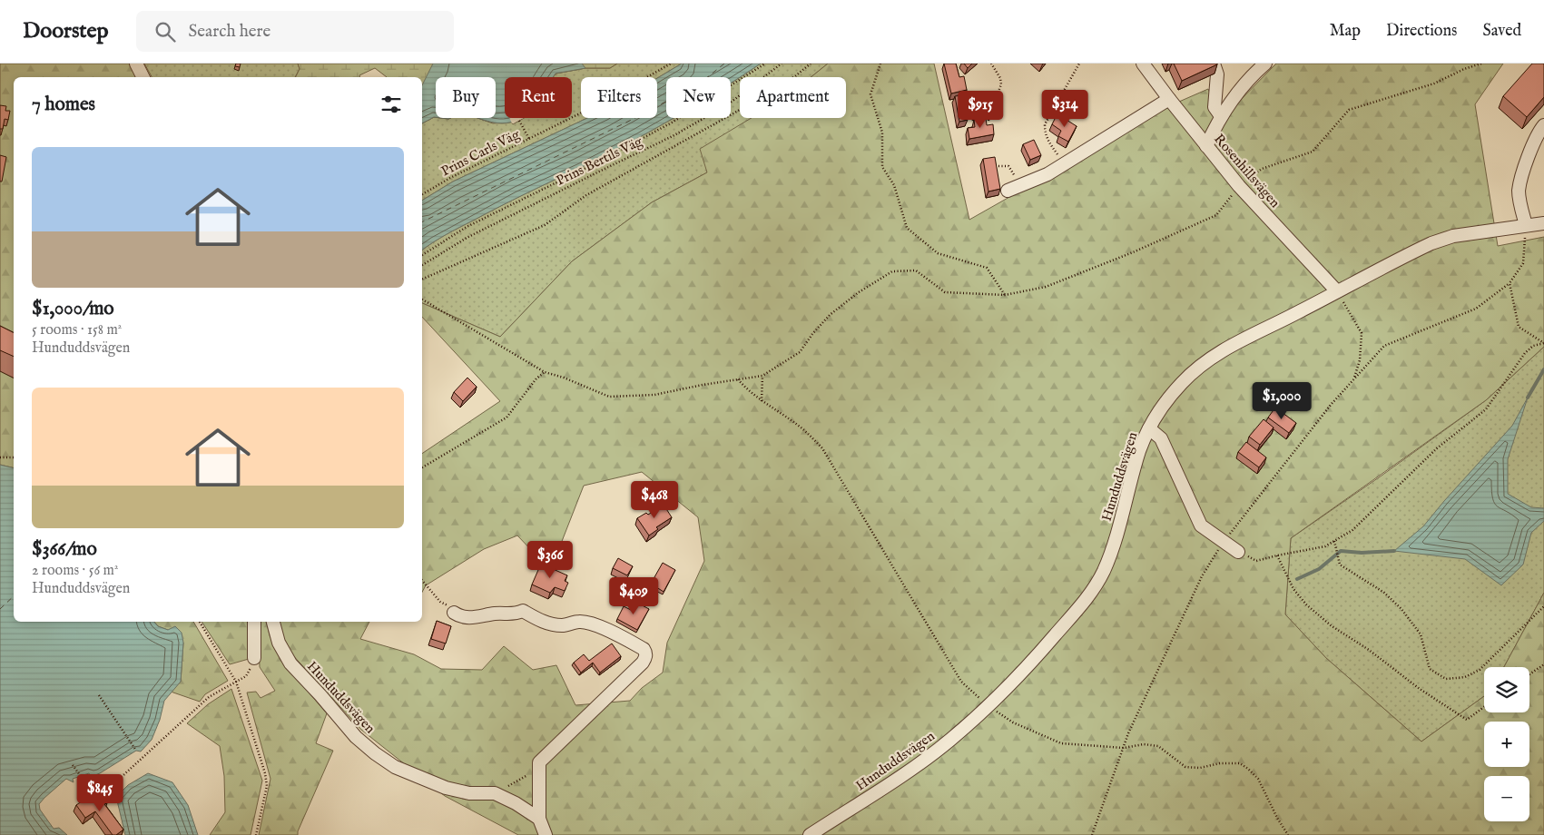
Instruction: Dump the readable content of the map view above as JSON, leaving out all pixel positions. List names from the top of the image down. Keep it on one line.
{"streets":{"street":["Rosenhillsvägen","Hunduddsvägen"],"path":["Prins Carls Väg","Prins Bertils Väg"]},"crossings":[["Rosenhillsvägen","Hunduddsvägen"]],"page":{"header":"Doorstep","search":"Search here","nav":["Map","Directions","Saved"],"chip":["Buy","Rent","Filters","New","Apartment"],"heading":"7 homes","price":["$314","$915","$1,000","$468","$366","$409","$845"],"list":[{"name":"$1,000/mo","note":"5 rooms · 158 m² · Hunduddsvägen"},{"name":"$366/mo","note":"2 rooms · 56 m² · Hunduddsvägen"}],"map_buttons":["+","−"]}}
